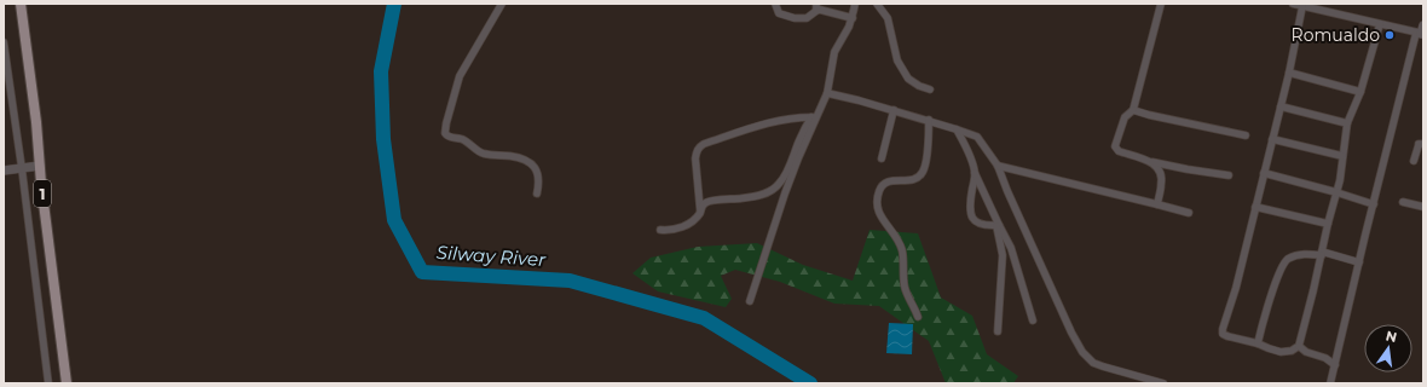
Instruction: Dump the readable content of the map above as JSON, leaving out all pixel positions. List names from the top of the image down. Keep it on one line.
{"streets":{"main road":["1"]},"water":["Silway River"],"places":["Romualdo"],"north":"top"}
